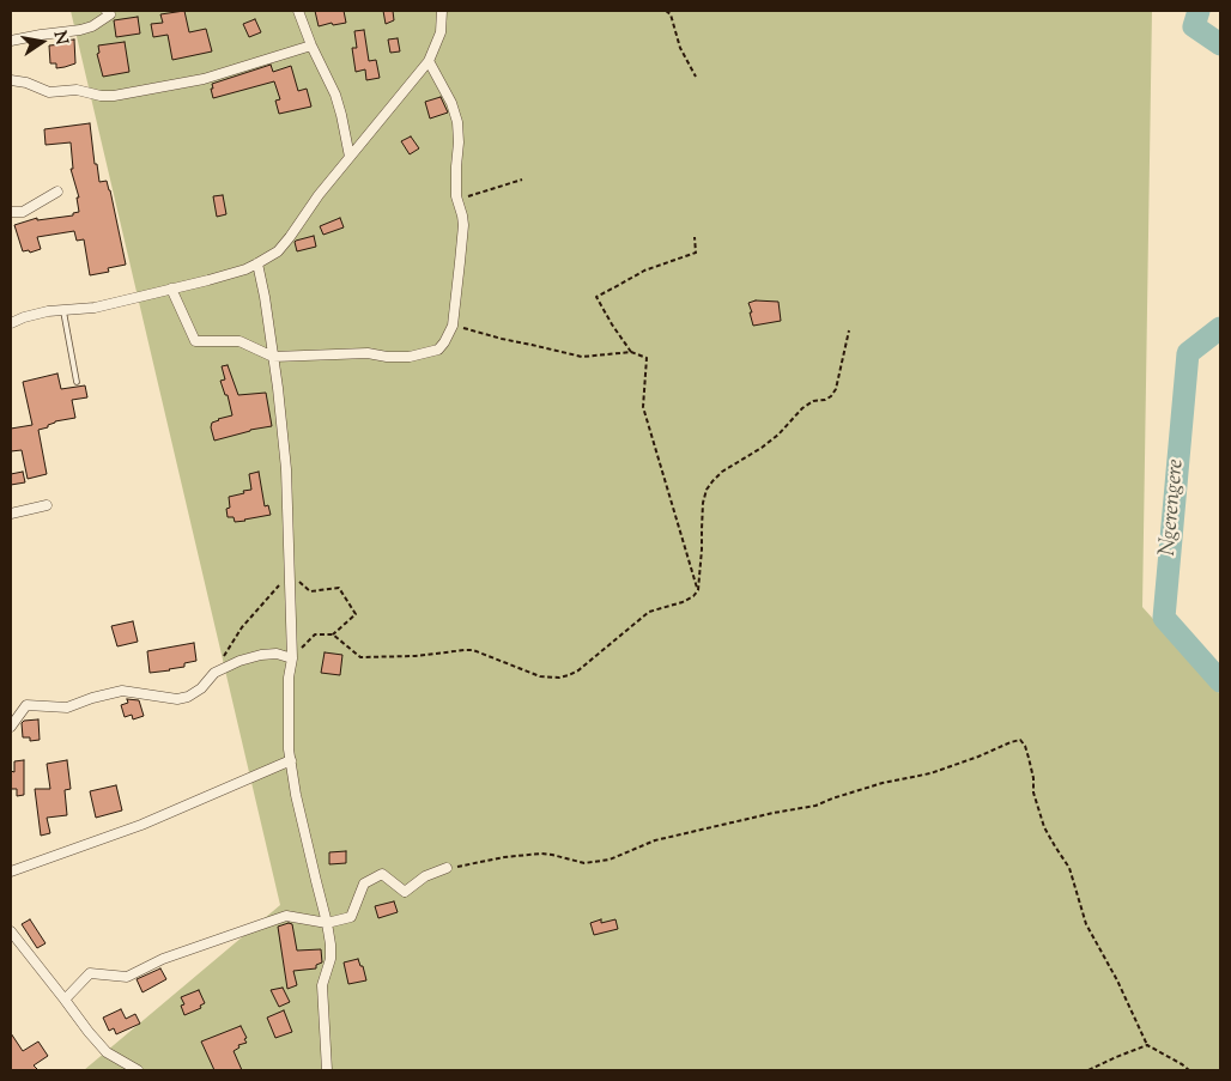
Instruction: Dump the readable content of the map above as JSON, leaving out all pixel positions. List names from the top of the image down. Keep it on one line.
{"water":["Ngerengere"],"north":"right"}
